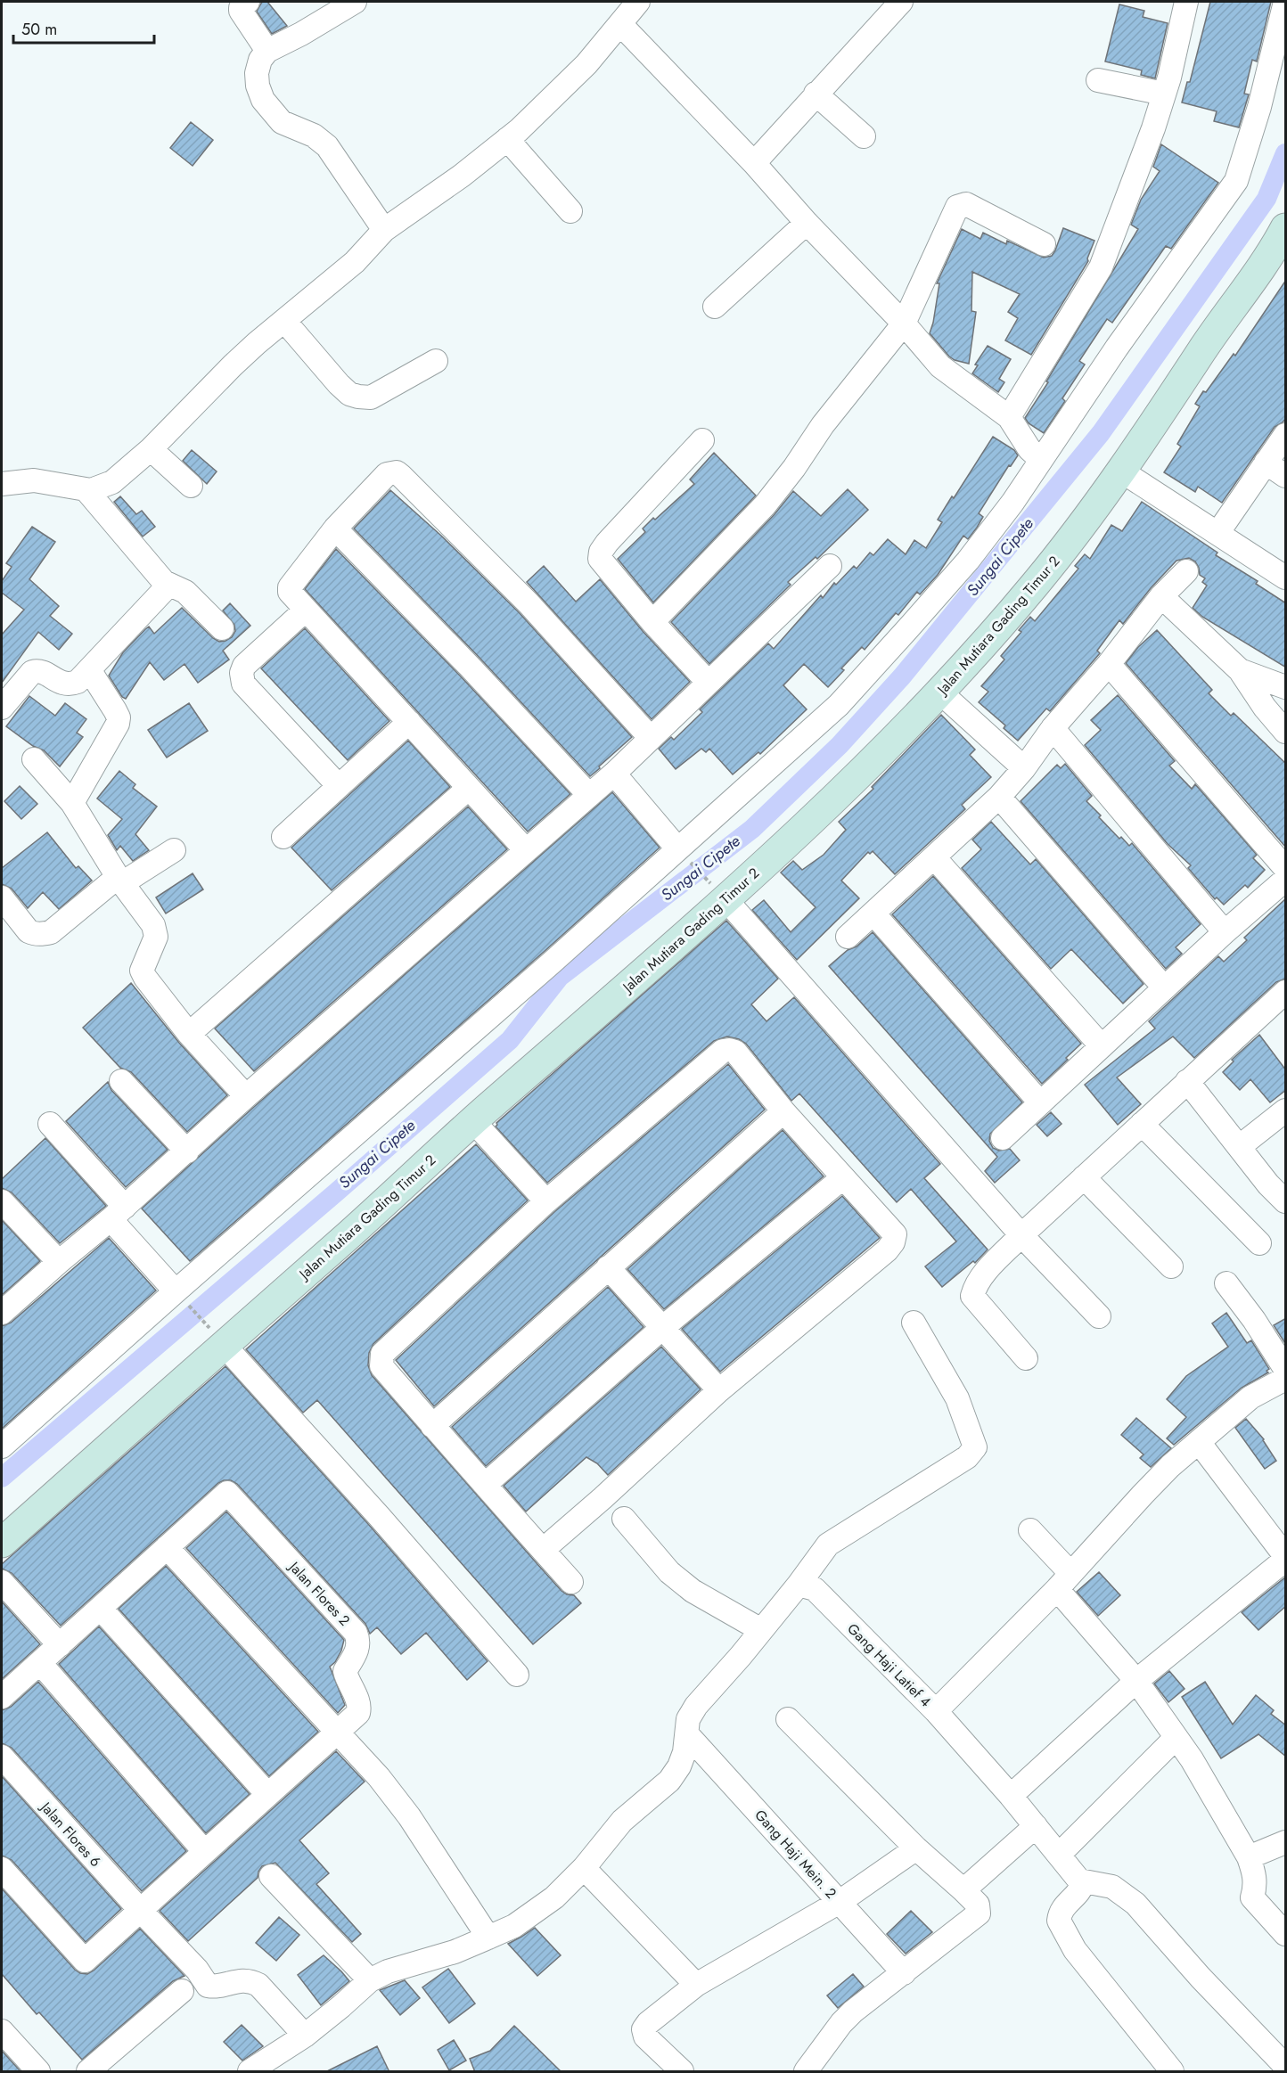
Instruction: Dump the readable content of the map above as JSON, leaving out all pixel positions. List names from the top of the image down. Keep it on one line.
{"streets":{"street":["Jalan Mutiara Gading Timur 2","Jalan Flores 2","Gang Haji Latief 4","Jalan Flores 6","Gang Haji Mein. 2"]},"water":["Sungai Cipete"],"scale_bar":"50 m"}
